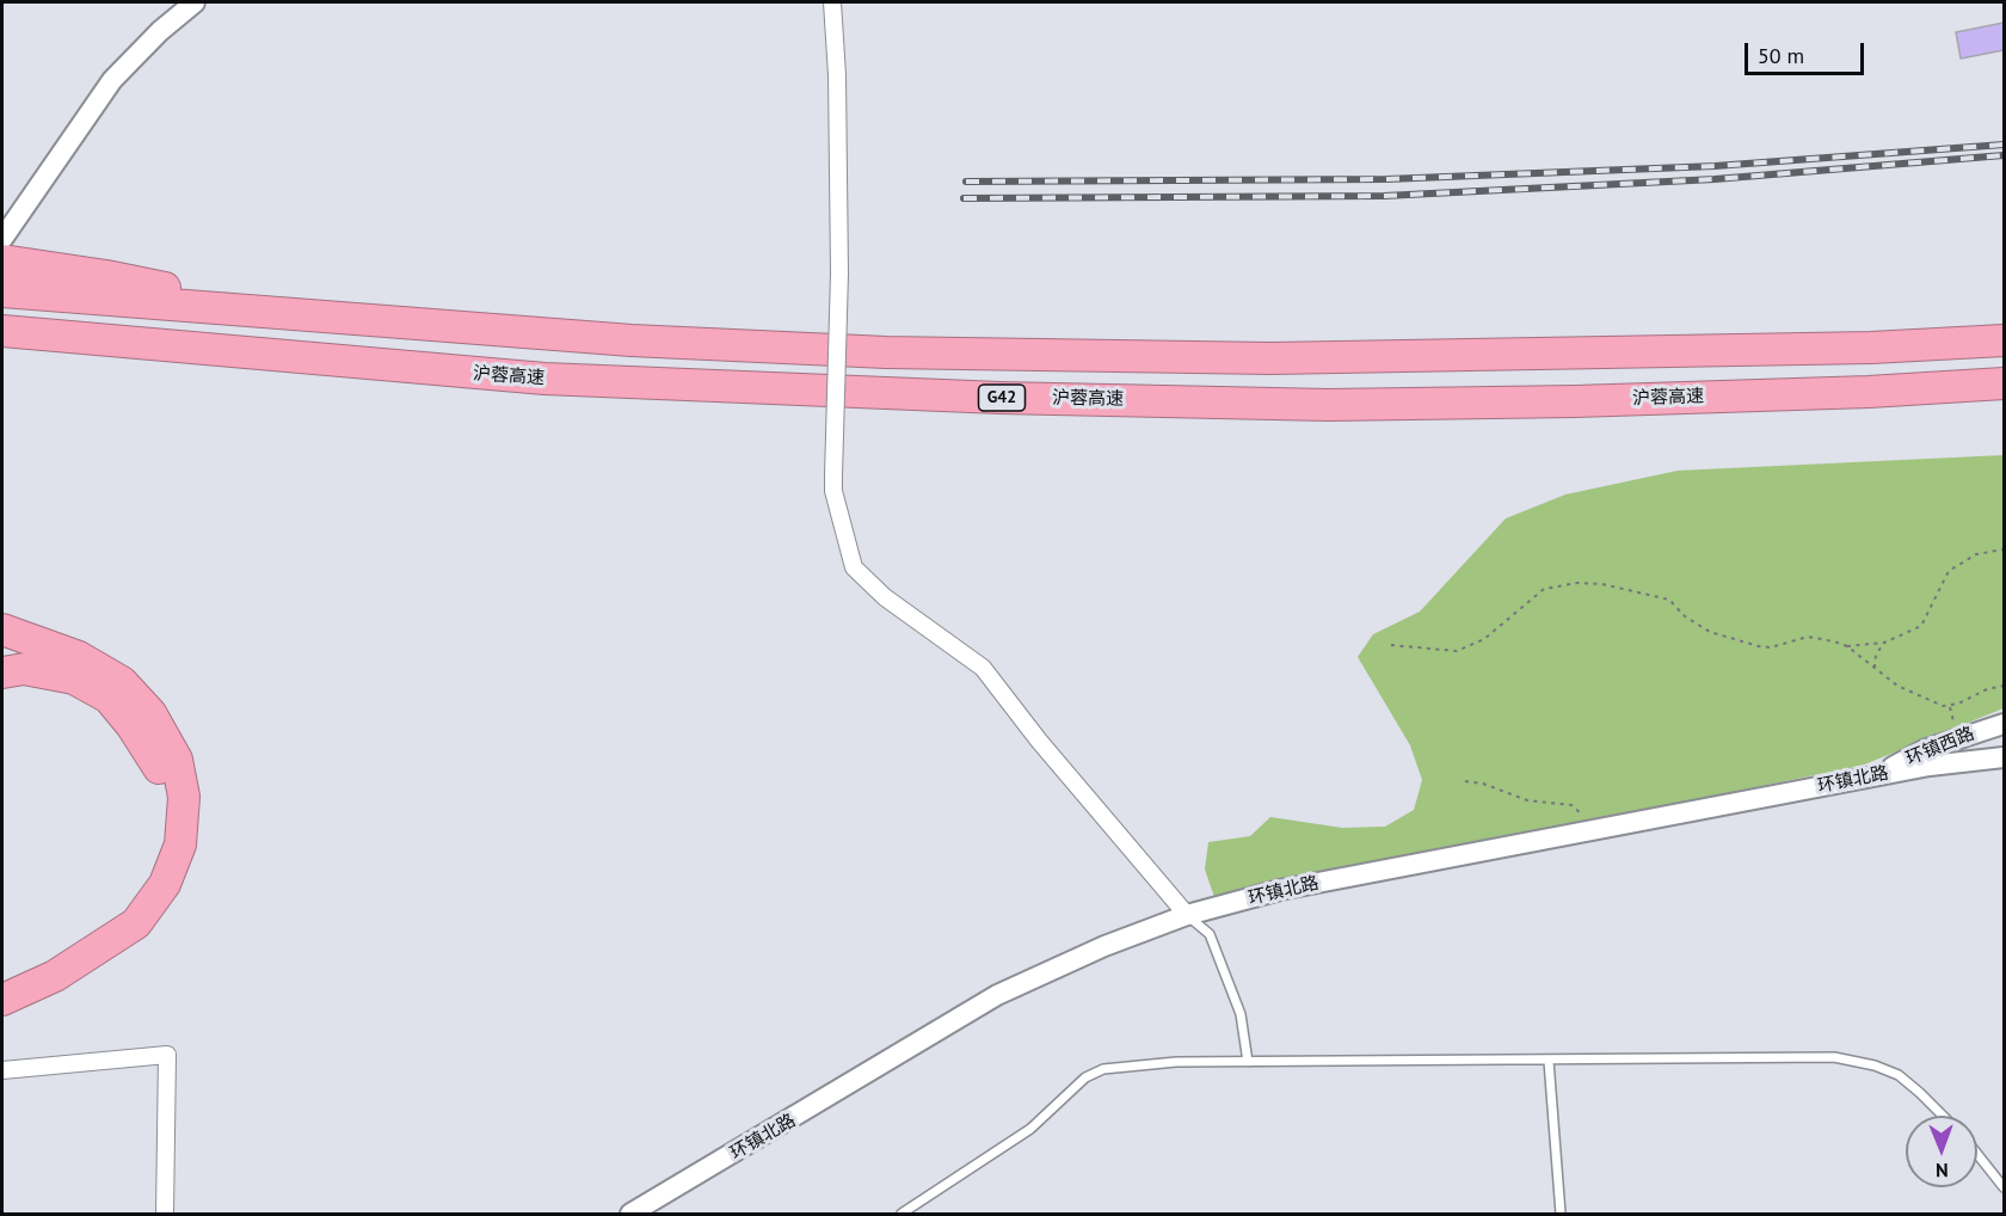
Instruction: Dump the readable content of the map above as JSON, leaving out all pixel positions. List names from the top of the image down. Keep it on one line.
{"streets":{"highway":["沪蓉高速","G42"],"street":["环镇西路","环镇北路"]},"crossings":[["环镇西路","环镇北路"]],"scale_bar":"50 m","north":"bottom"}
